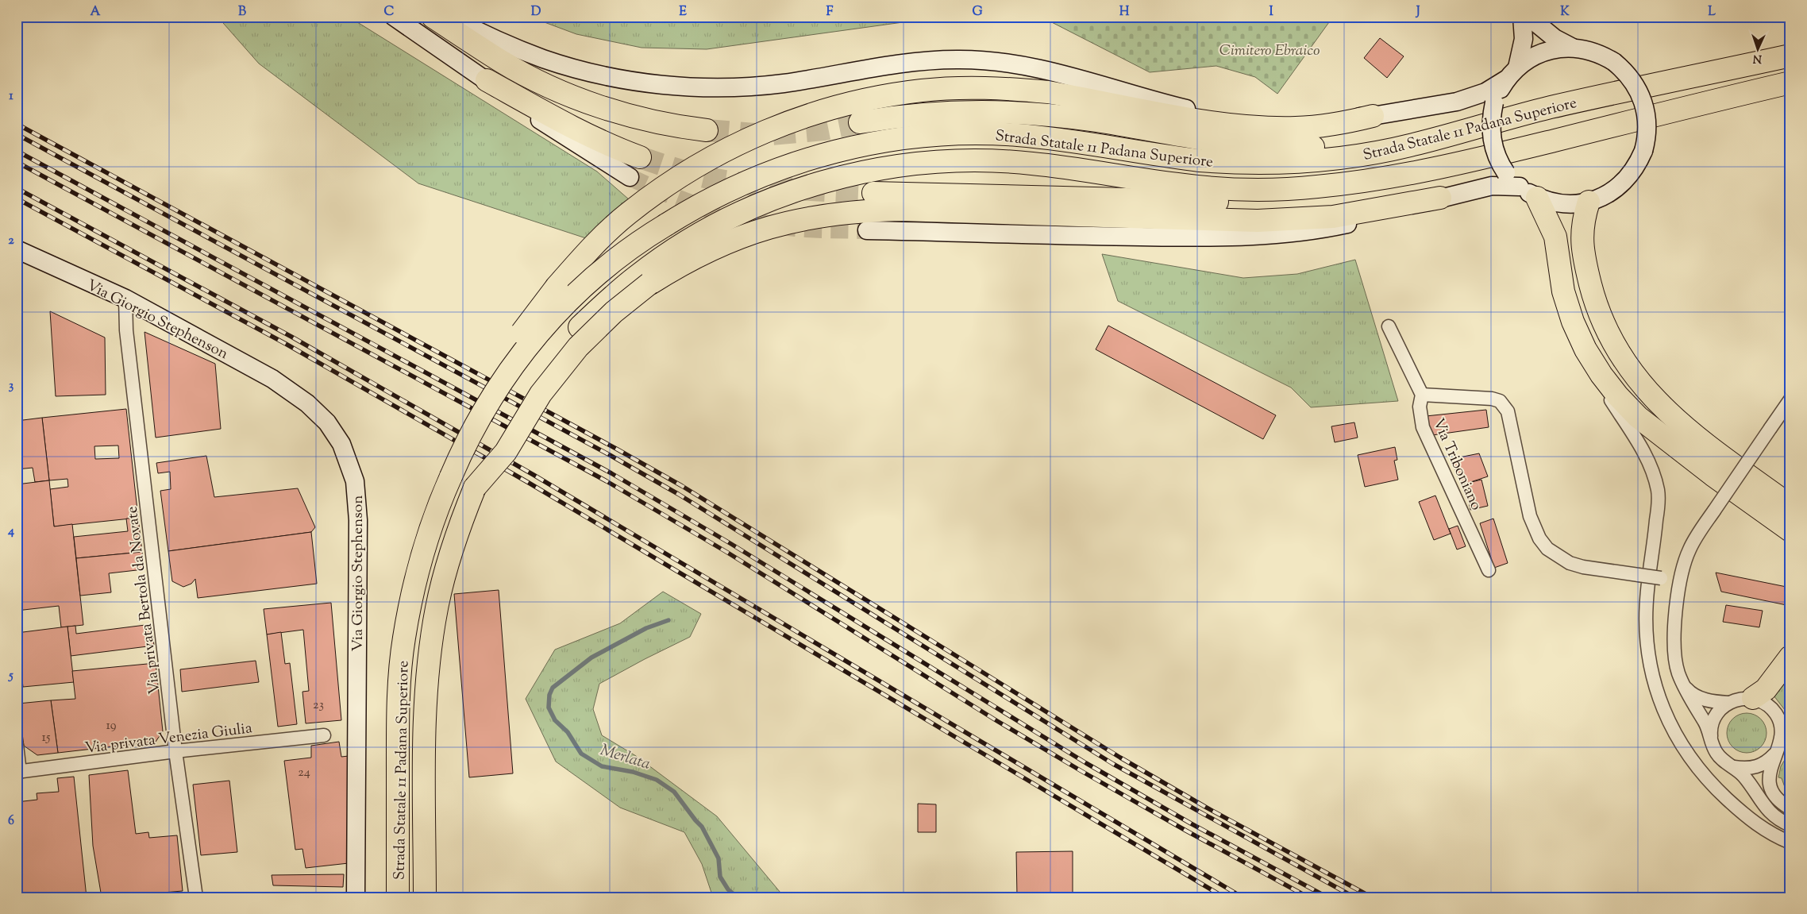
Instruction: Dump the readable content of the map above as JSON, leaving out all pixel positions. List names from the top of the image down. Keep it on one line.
{"streets":{"highway":["Strada Statale 11 Padana Superiore"],"street":["Via Giorgio Stephenson","Via Triboniano","Via privata Bertola da Novate","Via privata Venezia Giulia"]},"crossings":[["Via Giorgio Stephenson","Via privata Bertola da Novate"],["Via privata Bertola da Novate","Via privata Venezia Giulia"]],"water":["Merlata"],"parks":["Cimitero Ebraico"],"house_numbers":["23","19","15","24"],"north":"bottom","grid":{"columns":["A","B","C","D","E","F","G","H","I","J","K","L"],"rows":["1","2","3","4","5","6"]}}
